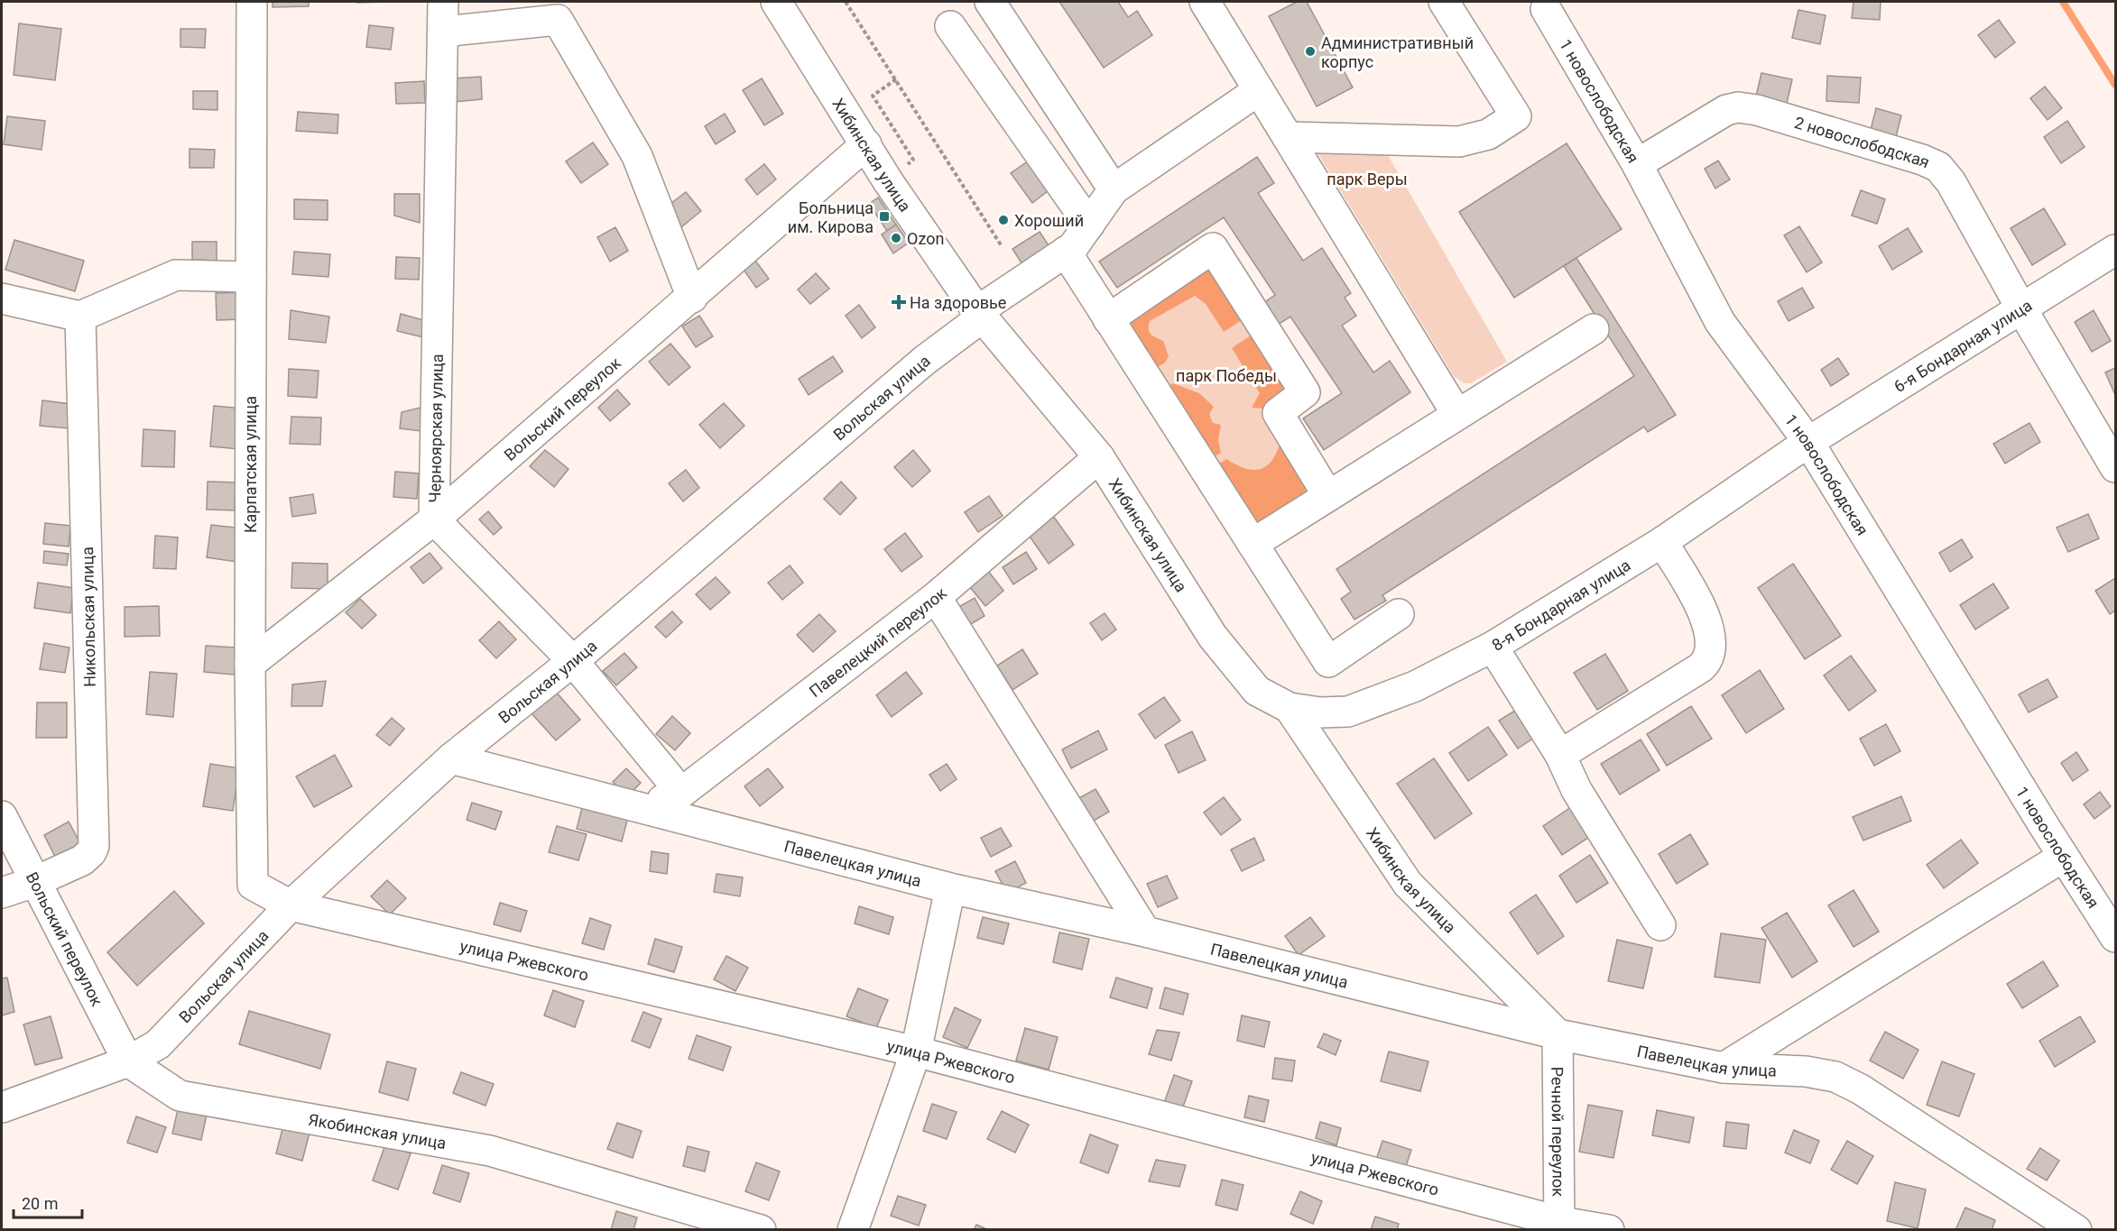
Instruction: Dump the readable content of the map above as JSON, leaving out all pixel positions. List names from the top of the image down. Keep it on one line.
{"streets":{"street":["1 новослободская","2 новослободская","Хибинская улица","6-я Бондарная улица","Вольская улица","Вольский переулок","Черноярская улица","Карпатская улица","8-я Бондарная улица","Никольская улица","Павелецкий переулок","Павелецкая улица","улица Ржевского","Якобинская улица","Речной переулок"]},"crossings":[["1 новослободская","2 новослободская"],["1 новослободская","6-я Бондарная улица"],["1 новослободская","8-я Бондарная улица"],["2 новослободская","6-я Бондарная улица"],["Хибинская улица","Вольская улица"],["Хибинская улица","Вольский переулок"],["Хибинская улица","8-я Бондарная улица"],["Хибинская улица","Павелецкий переулок"],["Хибинская улица","Павелецкая улица"],["Хибинская улица","Речной переулок"],["6-я Бондарная улица","8-я Бондарная улица"],["Вольская улица","Вольский переулок"],["Вольская улица","Черноярская улица"],["Вольская улица","Карпатская улица"],["Вольская улица","Павелецкая улица"],["Вольская улица","улица Ржевского"],["Вольская улица","Якобинская улица"],["Вольский переулок","Черноярская улица"],["Вольский переулок","Карпатская улица"],["Вольский переулок","Никольская улица"],["Вольский переулок","Якобинская улица"],["Черноярская улица","Павелецкий переулок"],["Карпатская улица","улица Ржевского"],["Павелецкий переулок","Павелецкая улица"],["Павелецкая улица","Речной переулок"],["улица Ржевского","Речной переулок"]],"parks":["парк Веры","парк Победы"],"places":{"other":["Административный корпус","Хороший","Ozon"],"transit":["Больница им. Кирова"],"health":["На здоровье"]},"scale_bar":"20 m"}
